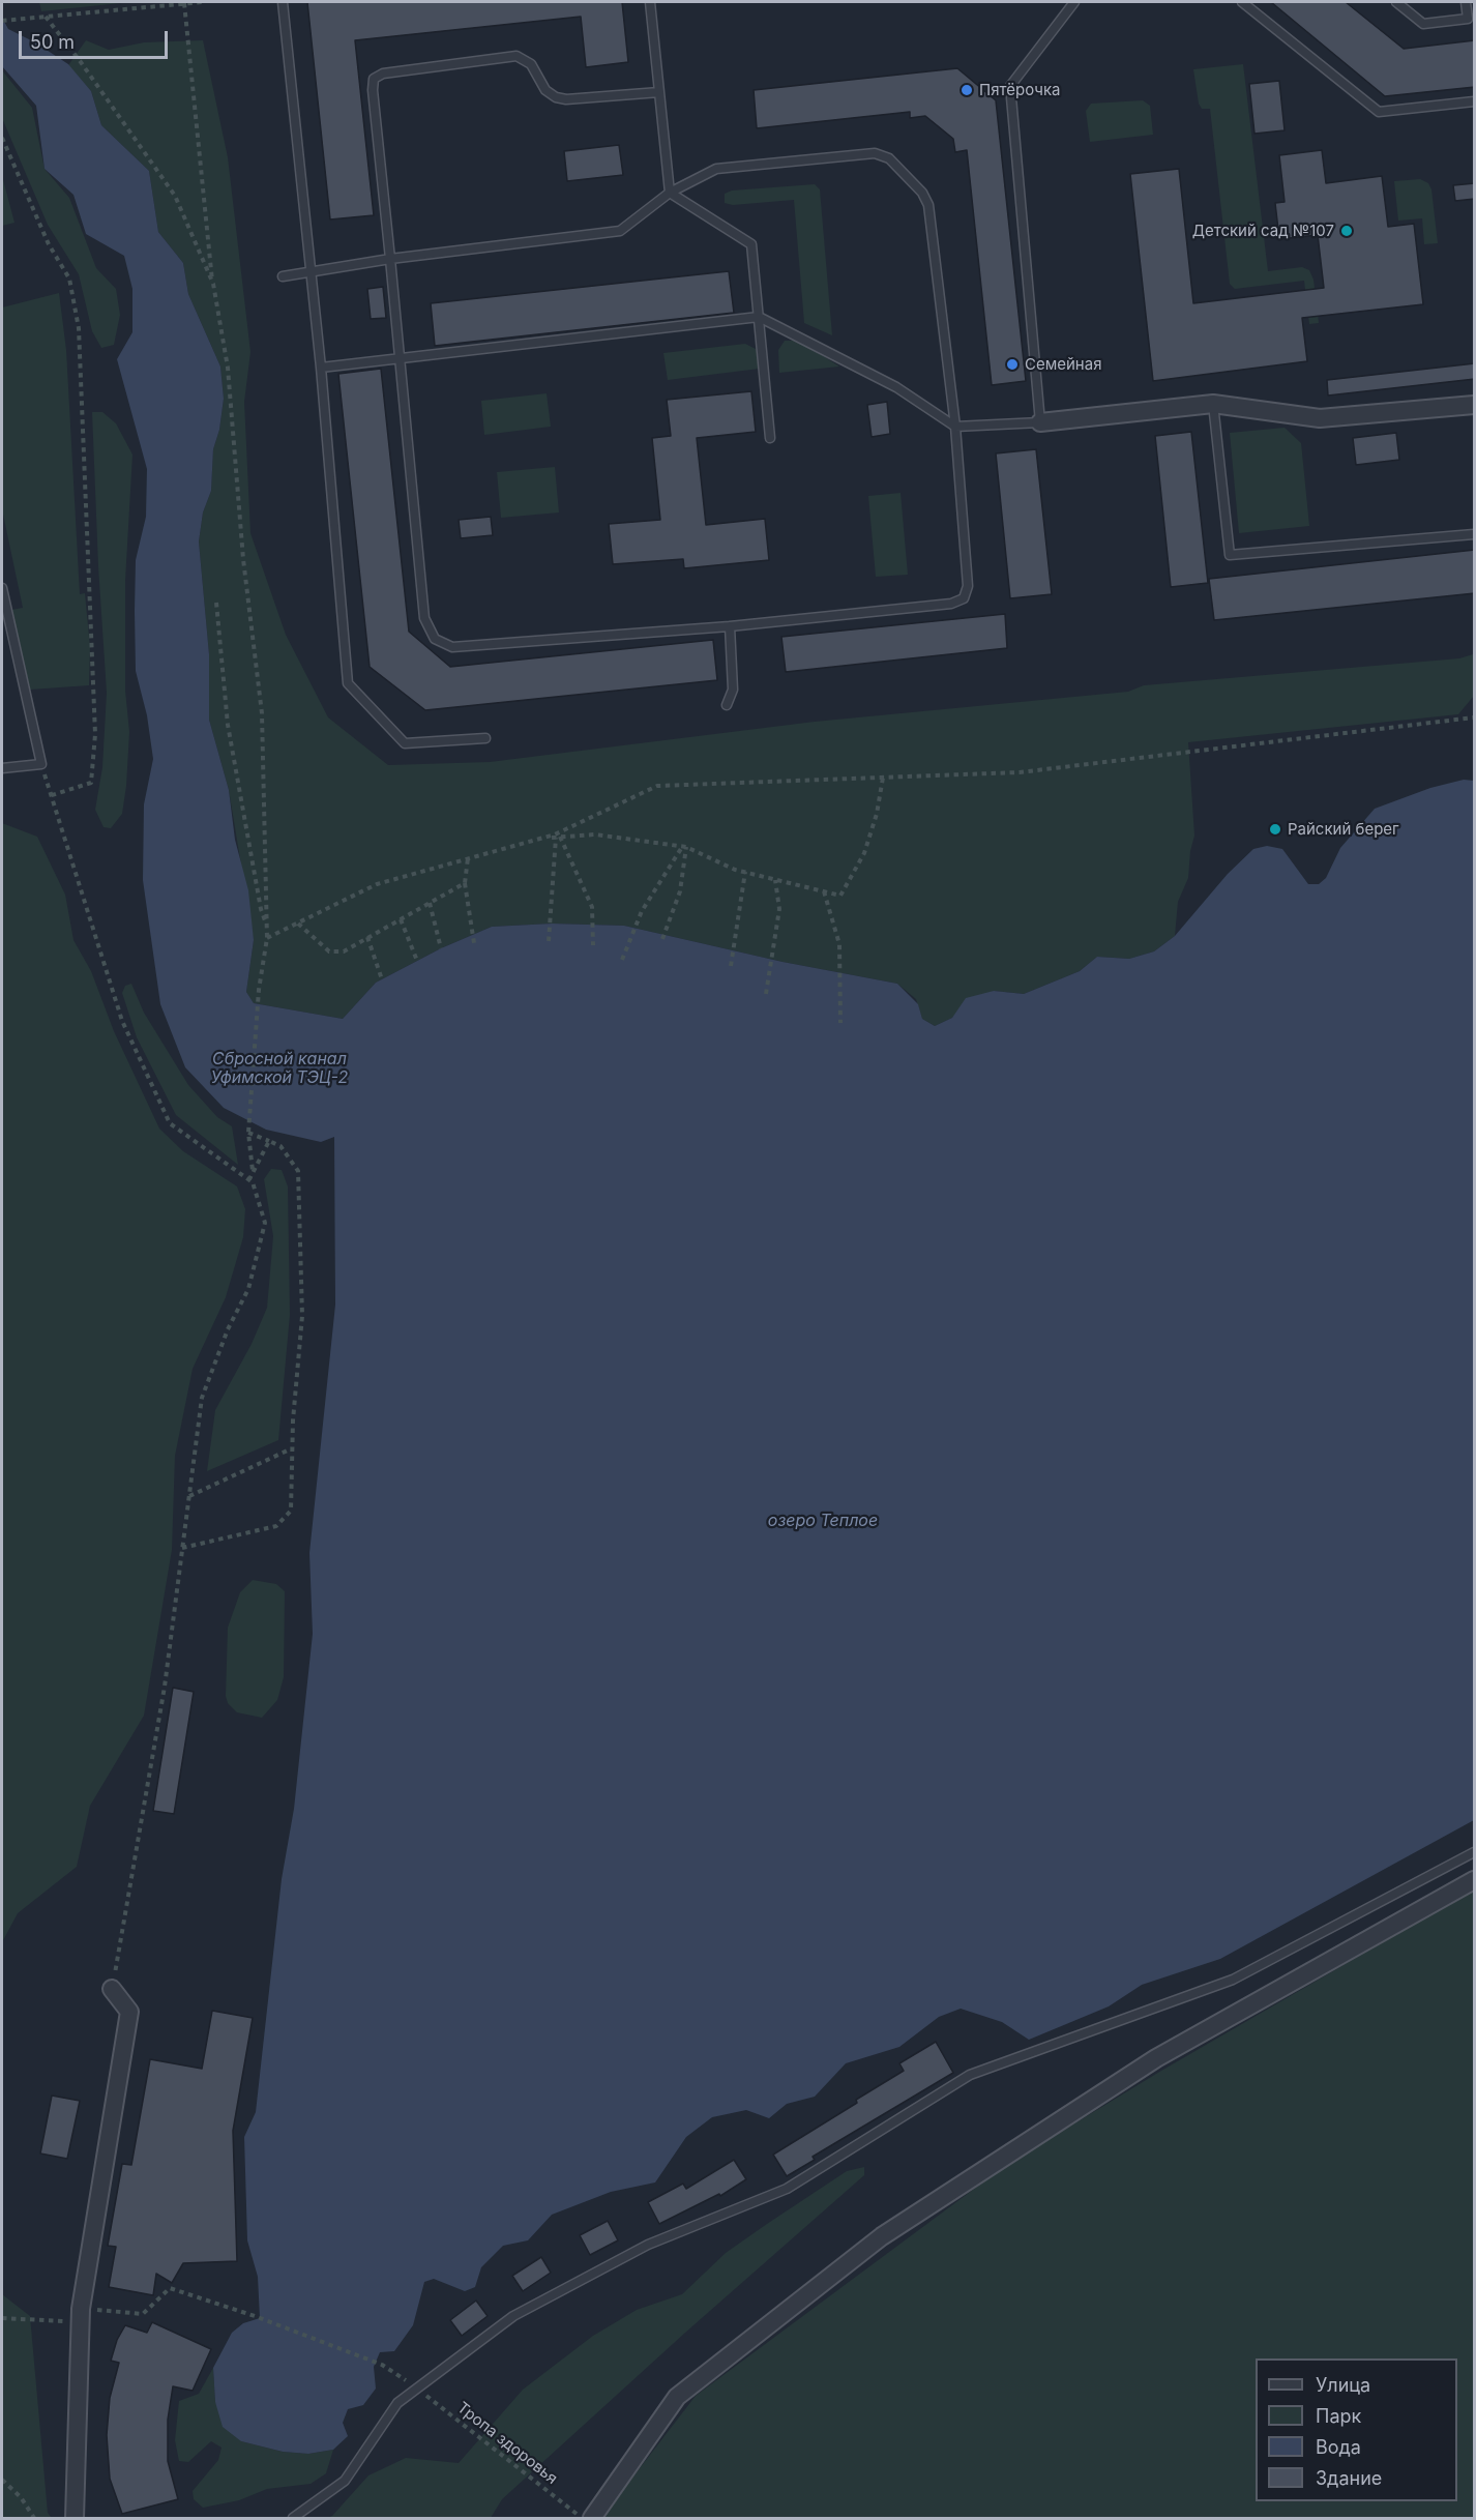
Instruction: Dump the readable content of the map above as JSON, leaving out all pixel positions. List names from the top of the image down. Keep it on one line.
{"streets":{"path":["Тропа здоровья"]},"water":["Сбросной канал Уфимской ТЭЦ-2","озеро Теплое"],"places":["Пятёрочка","Детский сад №107","Семейная","Райский берег"],"legend":["Улица","Парк","Вода","Здание"],"scale_bar":"50 m"}
